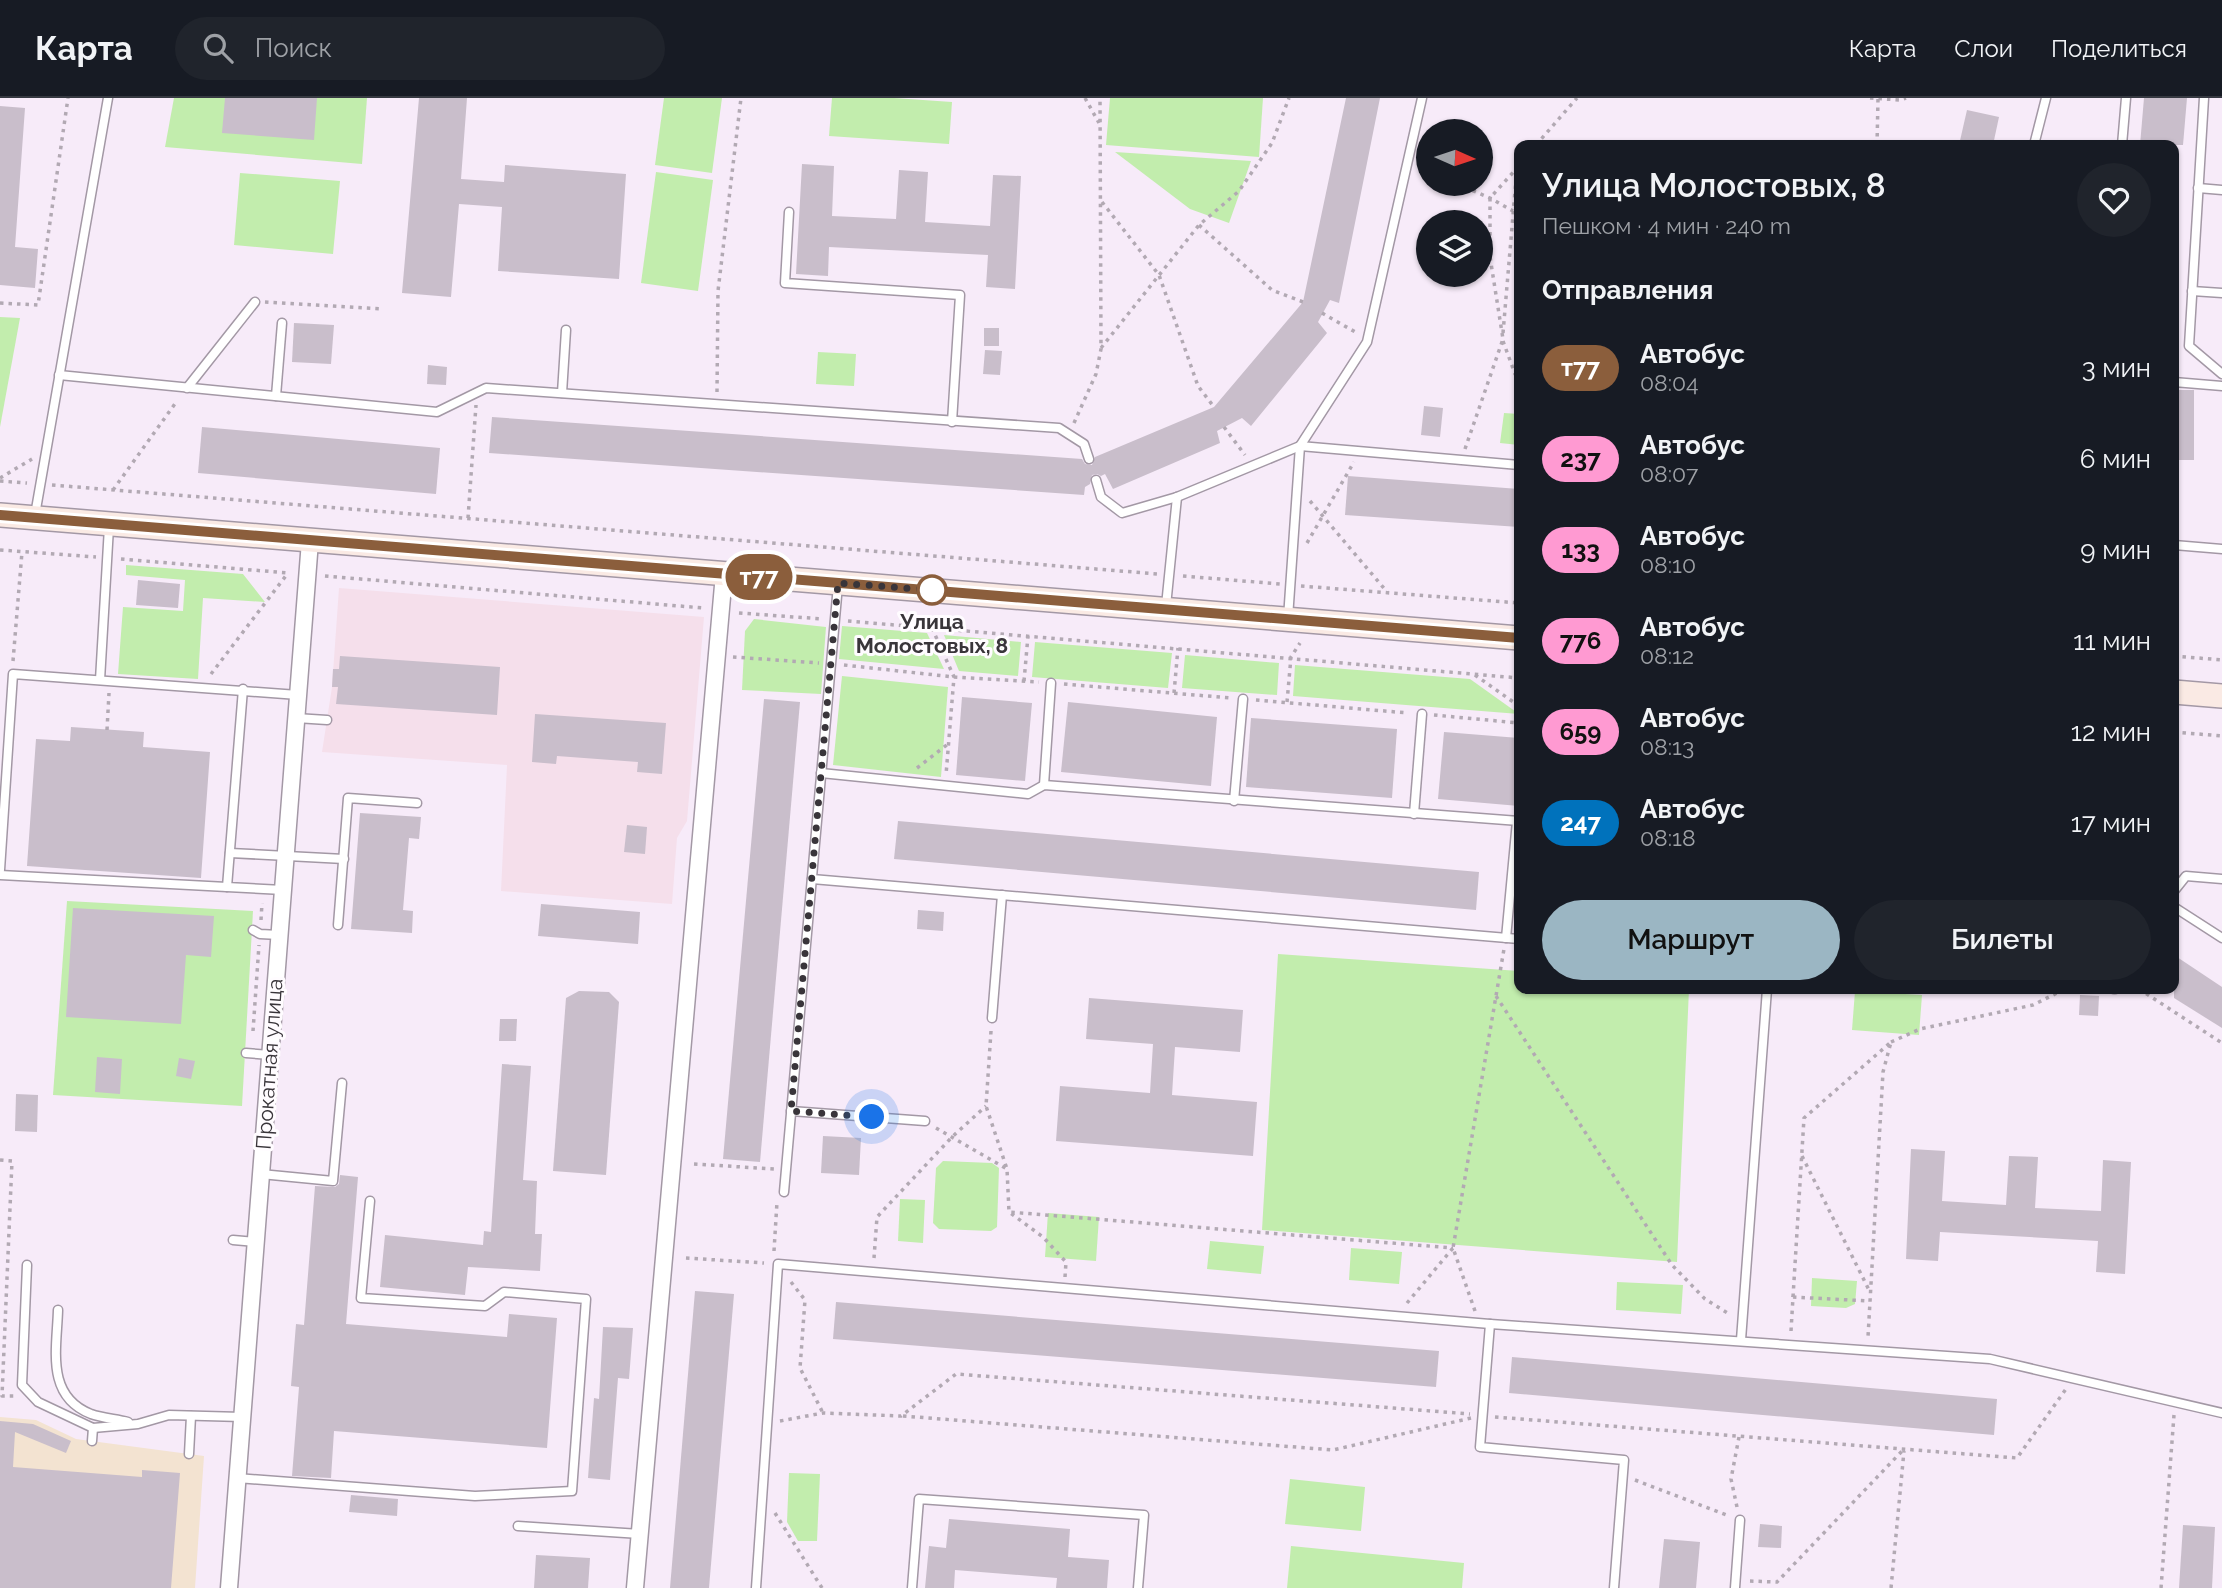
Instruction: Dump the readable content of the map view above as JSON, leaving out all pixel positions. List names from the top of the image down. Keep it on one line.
{"streets":{"street":["Прокатная улица"]},"places":["Улица Молостовых, 8"],"lines":["bus line т77"],"north":"right","page":{"header":"Карта","search":"Поиск","nav":["Карта","Слои","Поделиться"],"on_map":"т77","heading":[["Улица Молостовых, 8","Пешком · 4 мин · 240 m"],"Отправления"],"list":[{"mark":"т77","name":"Автобус","note":"08:04","value":"3 мин"},{"mark":"237","name":"Автобус","note":"08:07","value":"6 мин"},{"mark":"133","name":"Автобус","note":"08:10","value":"9 мин"},{"mark":"776","name":"Автобус","note":"08:12","value":"11 мин"},{"mark":"659","name":"Автобус","note":"08:13","value":"12 мин"},{"mark":"247","name":"Автобус","note":"08:18","value":"17 мин"}],"buttons":["Маршрут","Билеты"]}}
